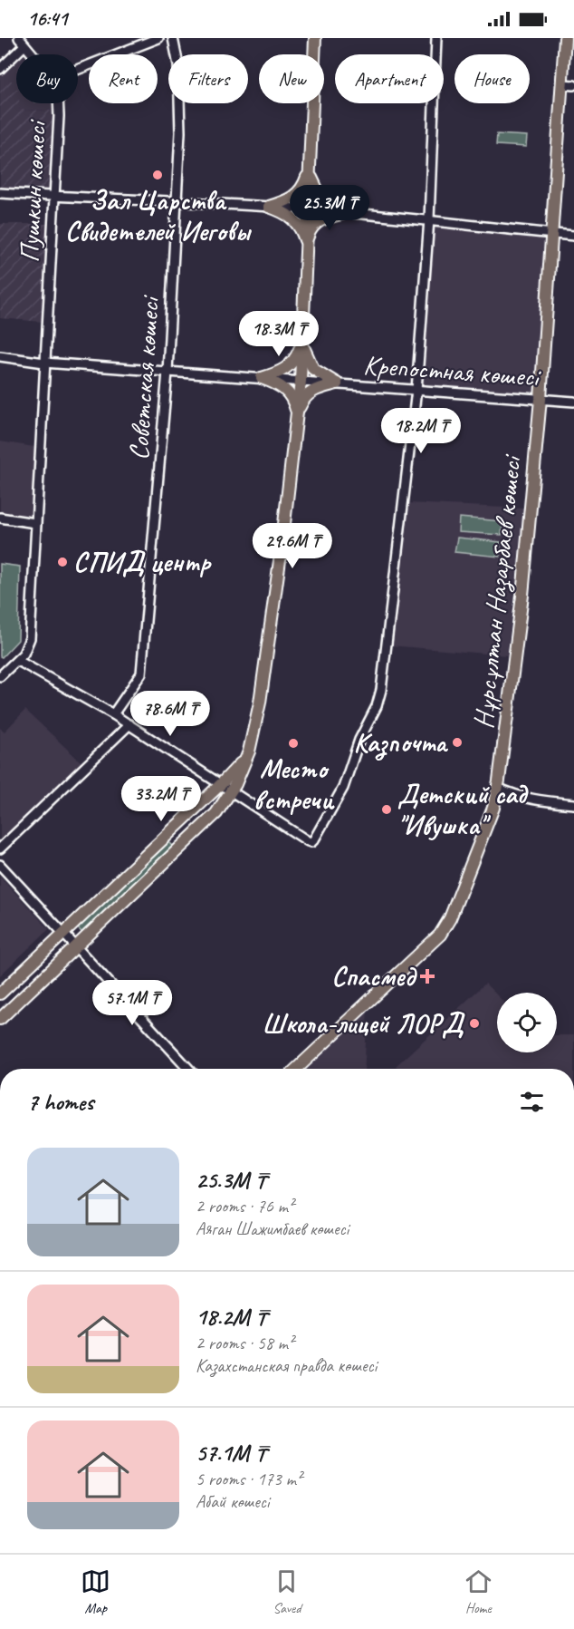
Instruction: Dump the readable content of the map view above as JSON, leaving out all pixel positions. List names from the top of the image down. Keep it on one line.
{"streets":{"main road":["Нұрсұлтан Назарбаев көшесі"],"street":["Пушкин көшесі","Крепостная көшесі","Советская көшесі"]},"crossings":[["Пушкин көшесі","Крепостная көшесі"],["Крепостная көшесі","Советская көшесі"],["Крепостная көшесі","Нұрсұлтан Назарбаев көшесі"]],"places":{"other":["Зал Царства Свидетелей Иеговы","СПИД центр","Казпочта","Место встречи","Детский сад \"Ивушка\"","Школа-лицей ЛОРД"],"health":["Спасмед"]},"page":{"status":"16:41","chip":["Buy","Rent","Filters","New","Apartment","House"],"price":["25.3M ₸","18.3M ₸","18.2M ₸","29.6M ₸","78.6M ₸","33.2M ₸","57.1M ₸"],"heading":"7 homes","list":[{"name":"25.3M ₸","note":"2 rooms · 76 m² · Аяган Шажимбаев көшесі"},{"name":"18.2M ₸","note":"2 rooms · 58 m² · Казахстанская правда көшесі"},{"name":"57.1M ₸","note":"5 rooms · 173 m² · Абай көшесі"}],"tabs":["Map","Saved","Home"]}}
